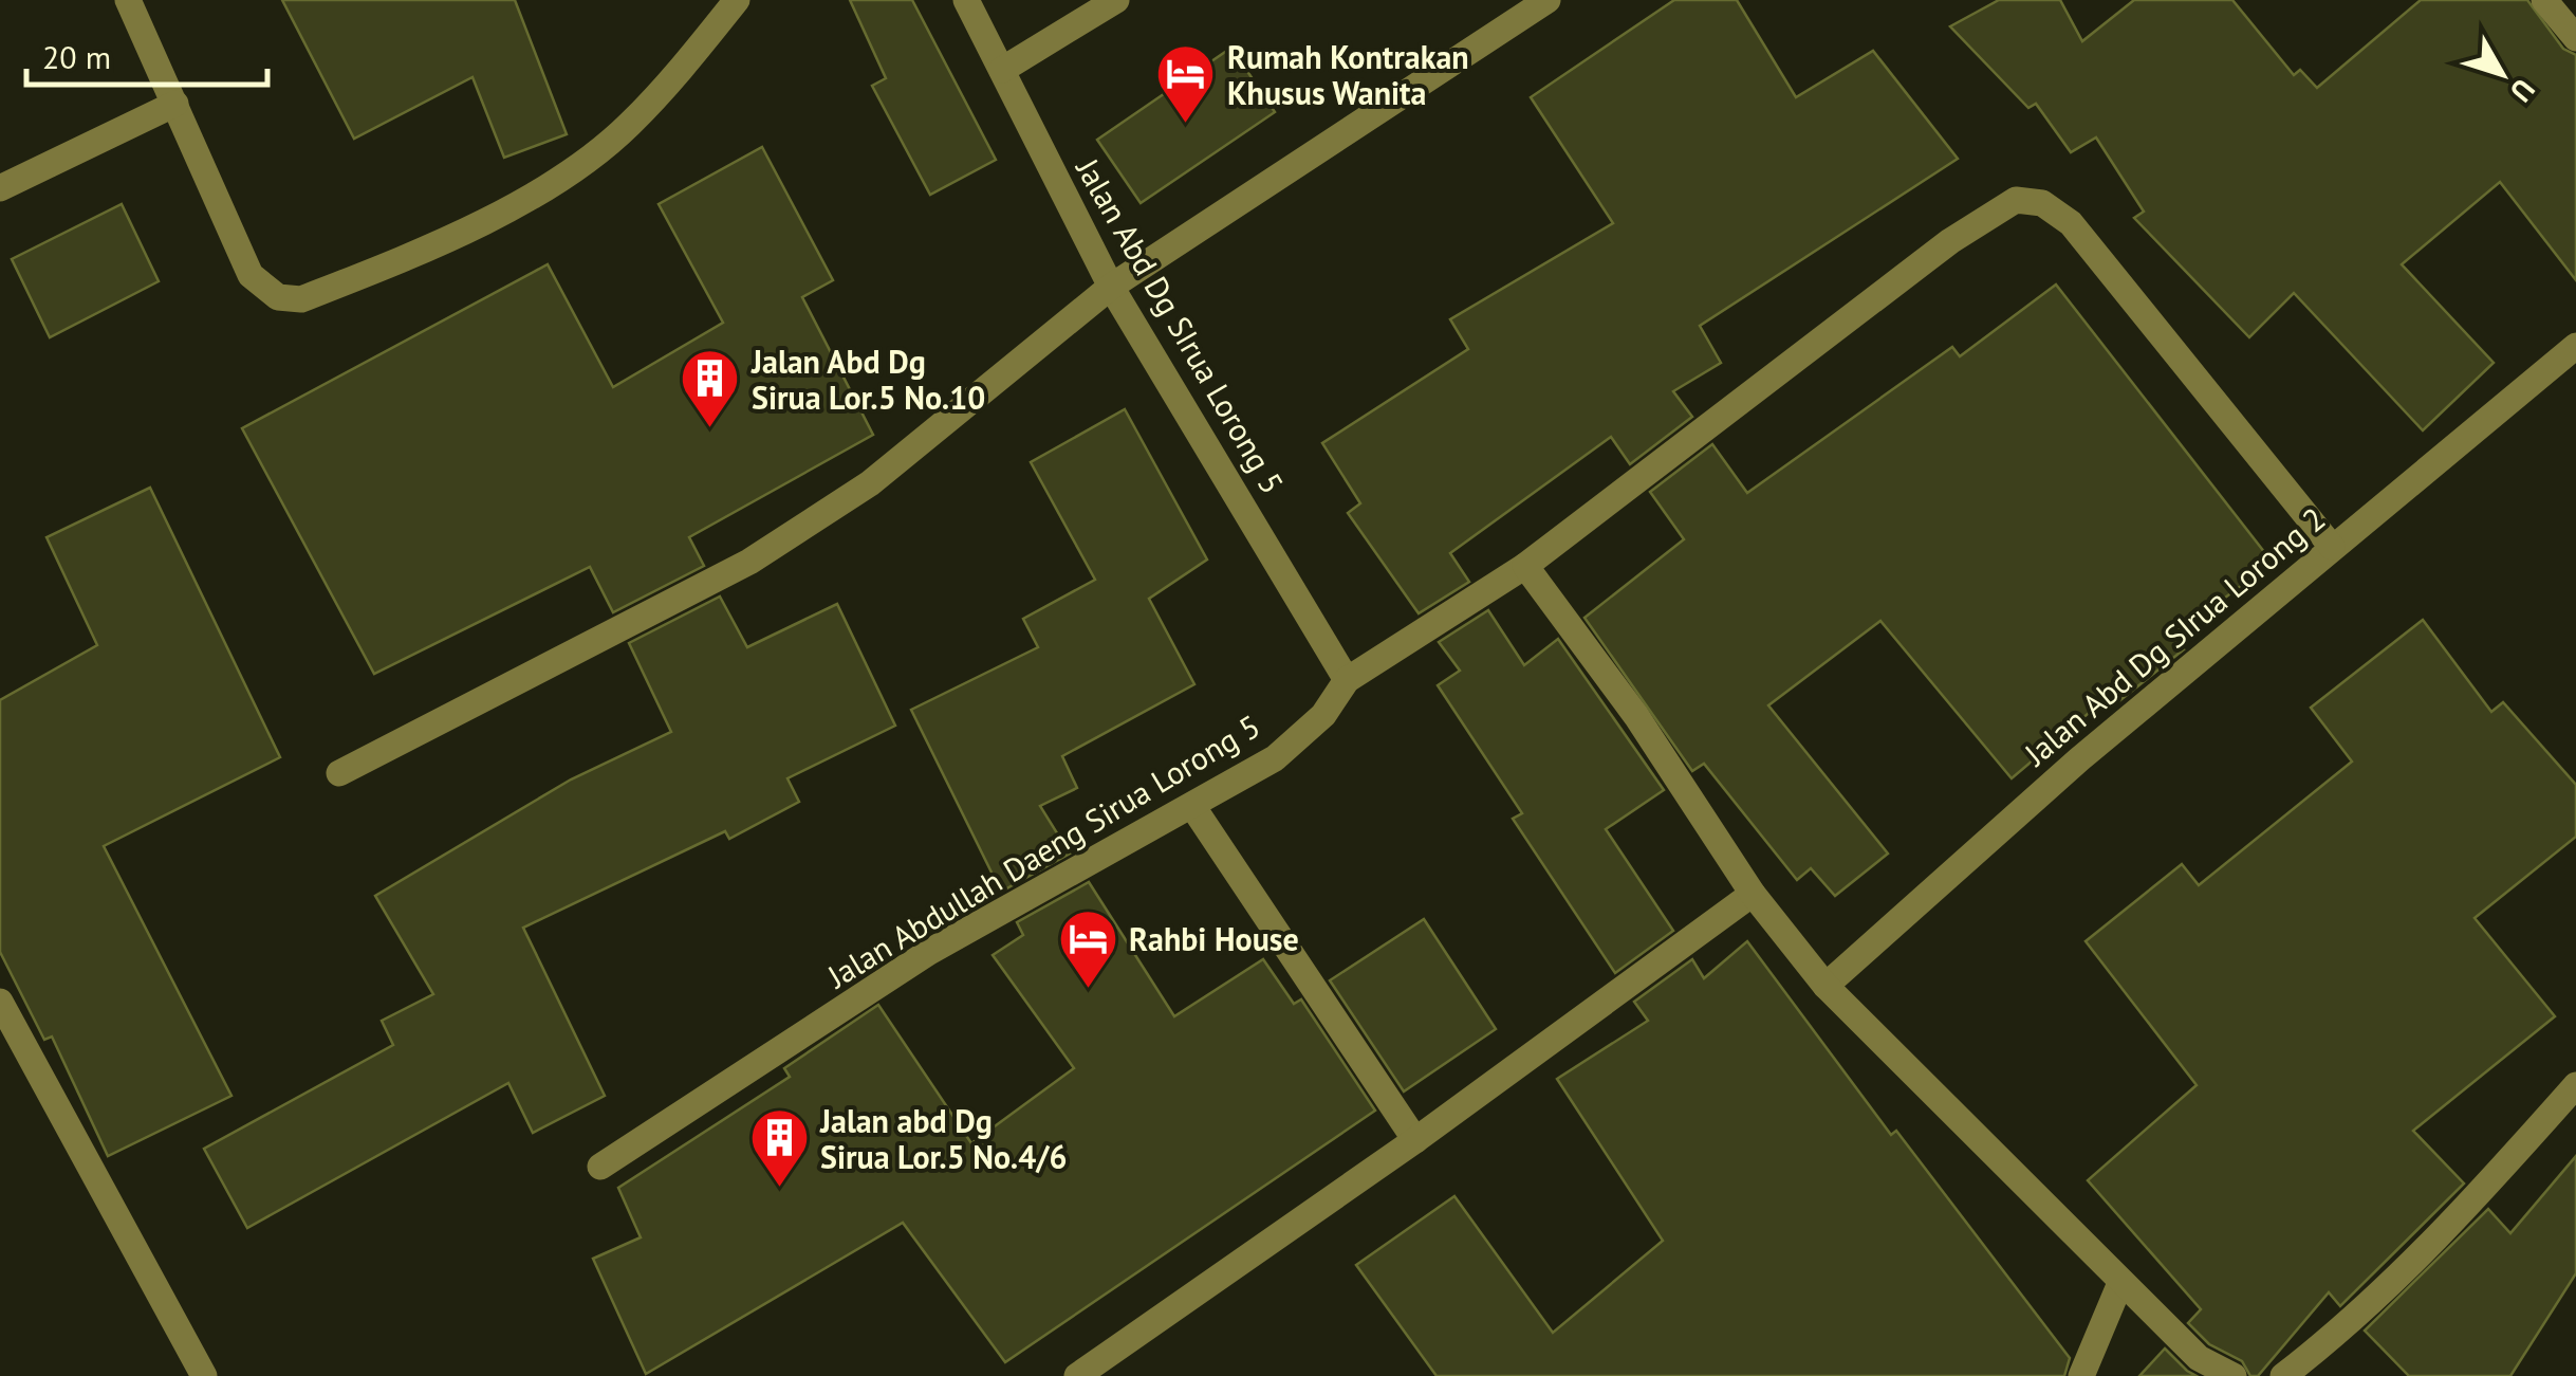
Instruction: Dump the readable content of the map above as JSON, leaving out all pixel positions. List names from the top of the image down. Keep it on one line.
{"streets":{"street":["Jalan Abd Dg SIrua Lorong 5","Jalan Abd Dg SIrua Lorong 2","Jalan Abdullah Daeng Sirua Lorong 5"]},"crossings":[["Jalan Abd Dg SIrua Lorong 5","Jalan Abdullah Daeng Sirua Lorong 5"]],"places":{"hotel":["Rumah Kontrakan Khusus Wanita","Rahbi House"],"building":["Jalan Abd Dg Sirua Lor.5 No.10","Jalan abd Dg Sirua Lor.5 No.4/6"]},"scale_bar":"20 m","north":"bottom right"}
